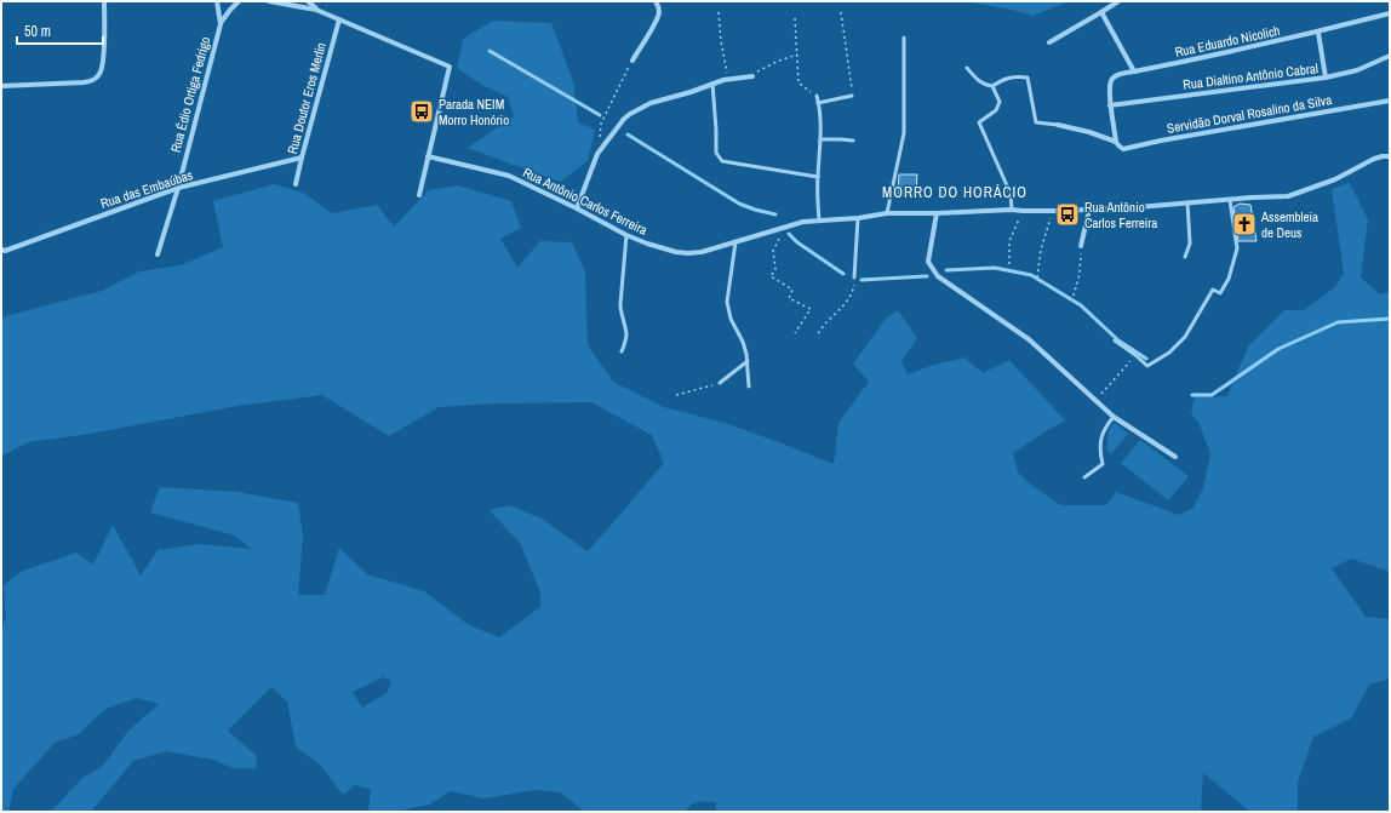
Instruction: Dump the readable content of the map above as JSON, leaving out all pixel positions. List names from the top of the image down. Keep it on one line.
{"streets":{"street":["Rua Eduardo Nicolich","Rua Dialtino Antônio Cabral","Rua Édio Ortiga Fedrigo","Rua Doutor Eros Merlin","Servidão Dorval Rosalino da Silva","Rua das Embaúbas","Rua Antônio Carlos Ferreira"]},"crossings":[["Rua Eduardo Nicolich","Rua Dialtino Antônio Cabral"],["Rua Eduardo Nicolich","Servidão Dorval Rosalino da Silva"],["Rua Édio Ortiga Fedrigo","Rua das Embaúbas"],["Rua Doutor Eros Merlin","Rua das Embaúbas"]],"districts":["MORRO DO HORÁCIO"],"places":{"bus stop":["Parada NEIM Morro Honório","Rua Antônio Carlos Ferreira"],"church":["Assembleia de Deus"]},"scale_bar":"50 m"}
